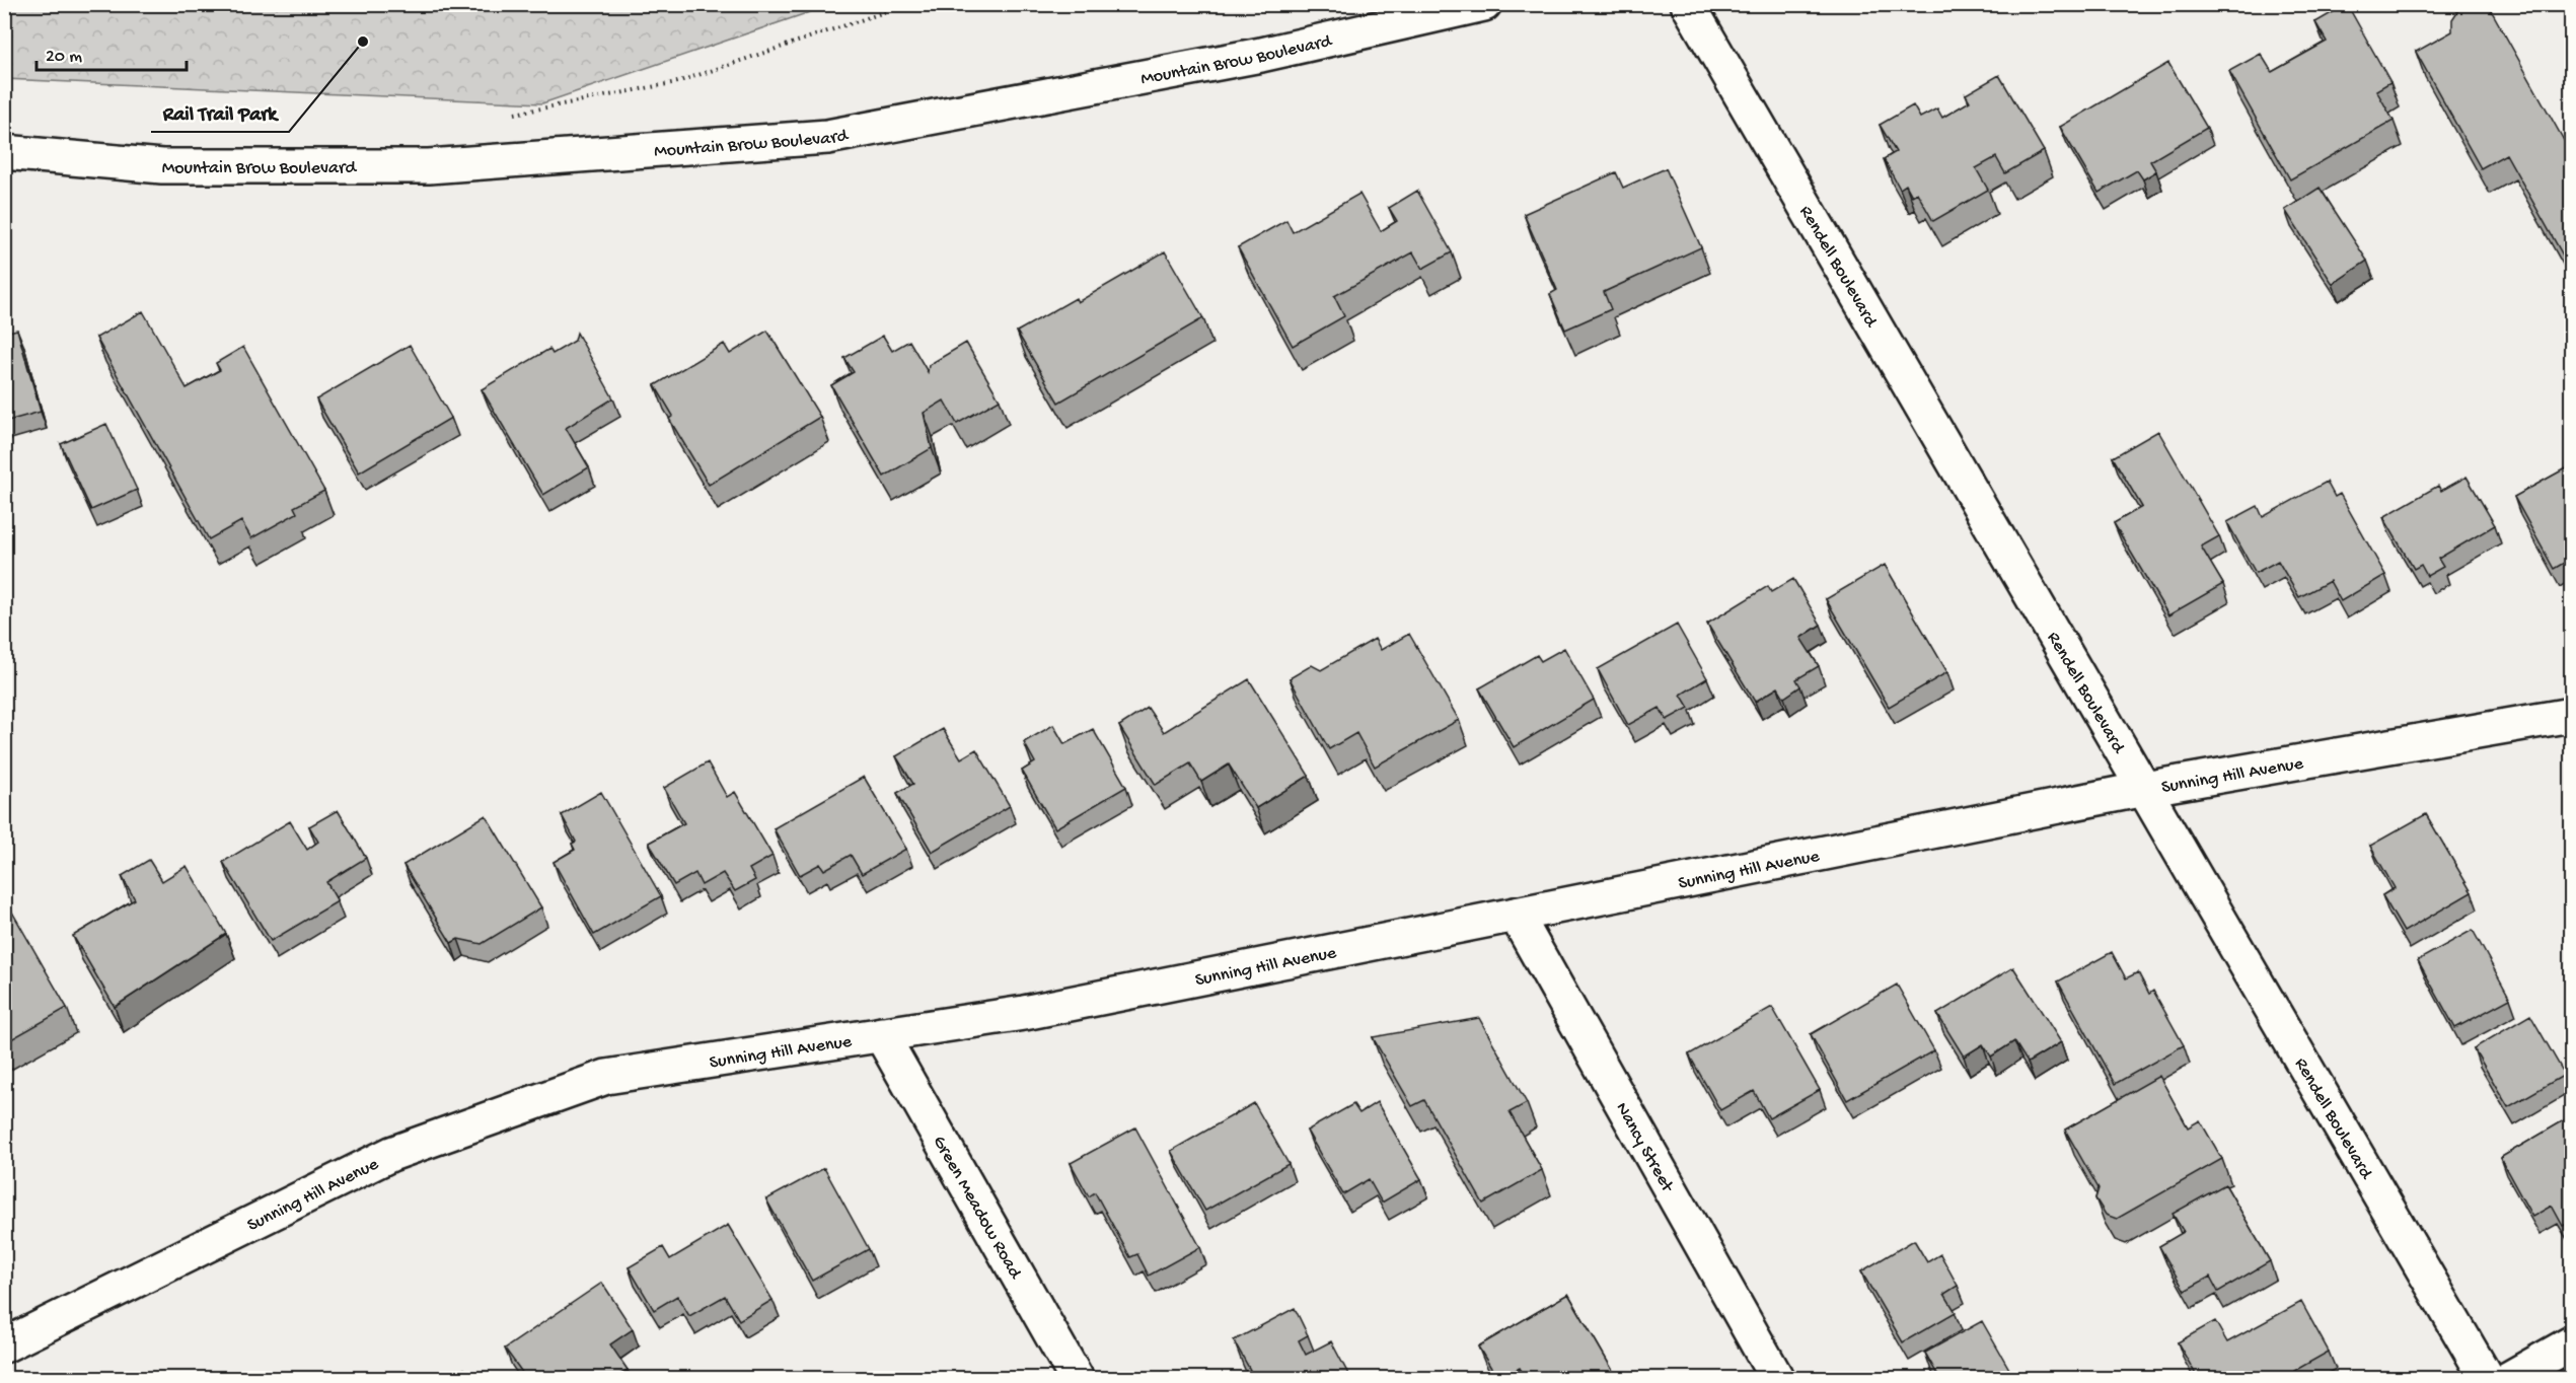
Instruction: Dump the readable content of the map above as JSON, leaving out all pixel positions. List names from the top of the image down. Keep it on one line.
{"streets":{"street":["Mountain Brow Boulevard","Rendell Boulevard","Sunning Hill Avenue","Nancy Street","Green Meadow Road"]},"crossings":[["Rendell Boulevard","Sunning Hill Avenue"],["Sunning Hill Avenue","Nancy Street"],["Sunning Hill Avenue","Green Meadow Road"]],"places":["Rail Trail Park"],"scale_bar":"20 m"}
